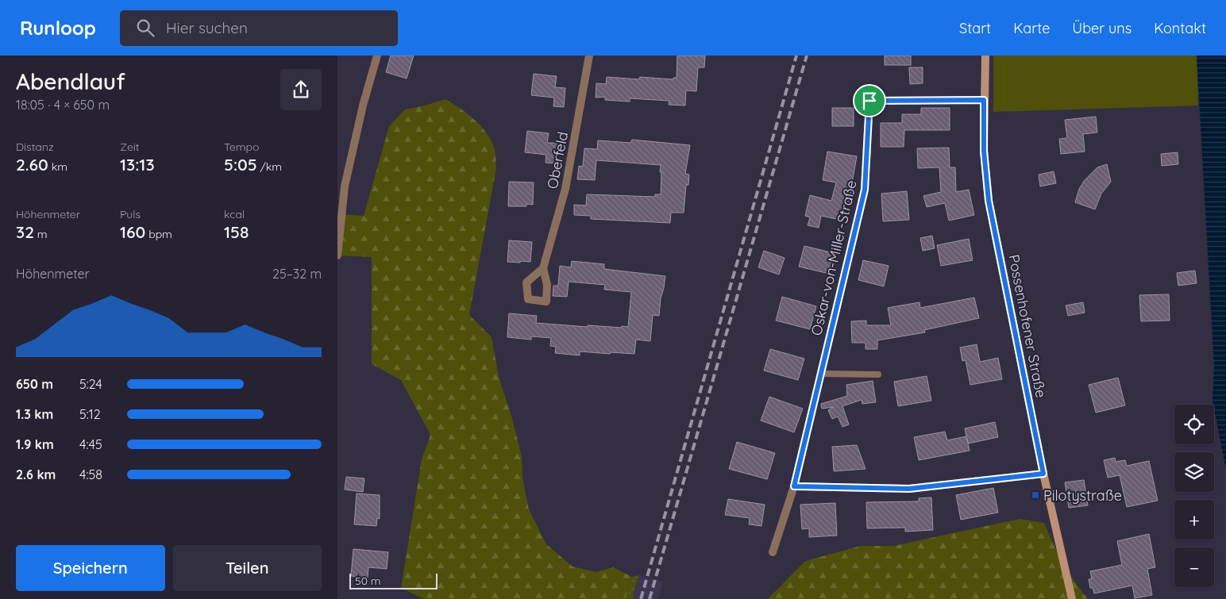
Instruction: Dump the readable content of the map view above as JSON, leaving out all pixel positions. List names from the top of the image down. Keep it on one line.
{"streets":{"main road":["Possenhofener Straße"],"street":["Oberfeld","Oskar-von-Miller-Straße"]},"crossings":[["Oskar-von-Miller-Straße","Possenhofener Straße"]],"places":{"transit":["Pilotystraße"]},"scale_bar":"50 m","page":{"header":"Runloop","search":"Hier suchen","nav":["Start","Karte","Über uns","Kontakt"],"heading":["Abendlauf","18:05 · 4 × 650 m"],"stats":[["Distanz","2.60 km"],["Zeit","13:13"],["Tempo","5:05 /km"],["Höhenmeter","32 m"],["Puls","160 bpm"],["kcal","158"]],"chart":["Höhenmeter","25–32 m"],"list":[{"name":"650 m","note":"5:24"},{"name":"1.3 km","note":"5:12"},{"name":"1.9 km","note":"4:45"},{"name":"2.6 km","note":"4:58"}],"map_buttons":["+","−"],"buttons":["Speichern","Teilen"],"scale":"50 m"}}
